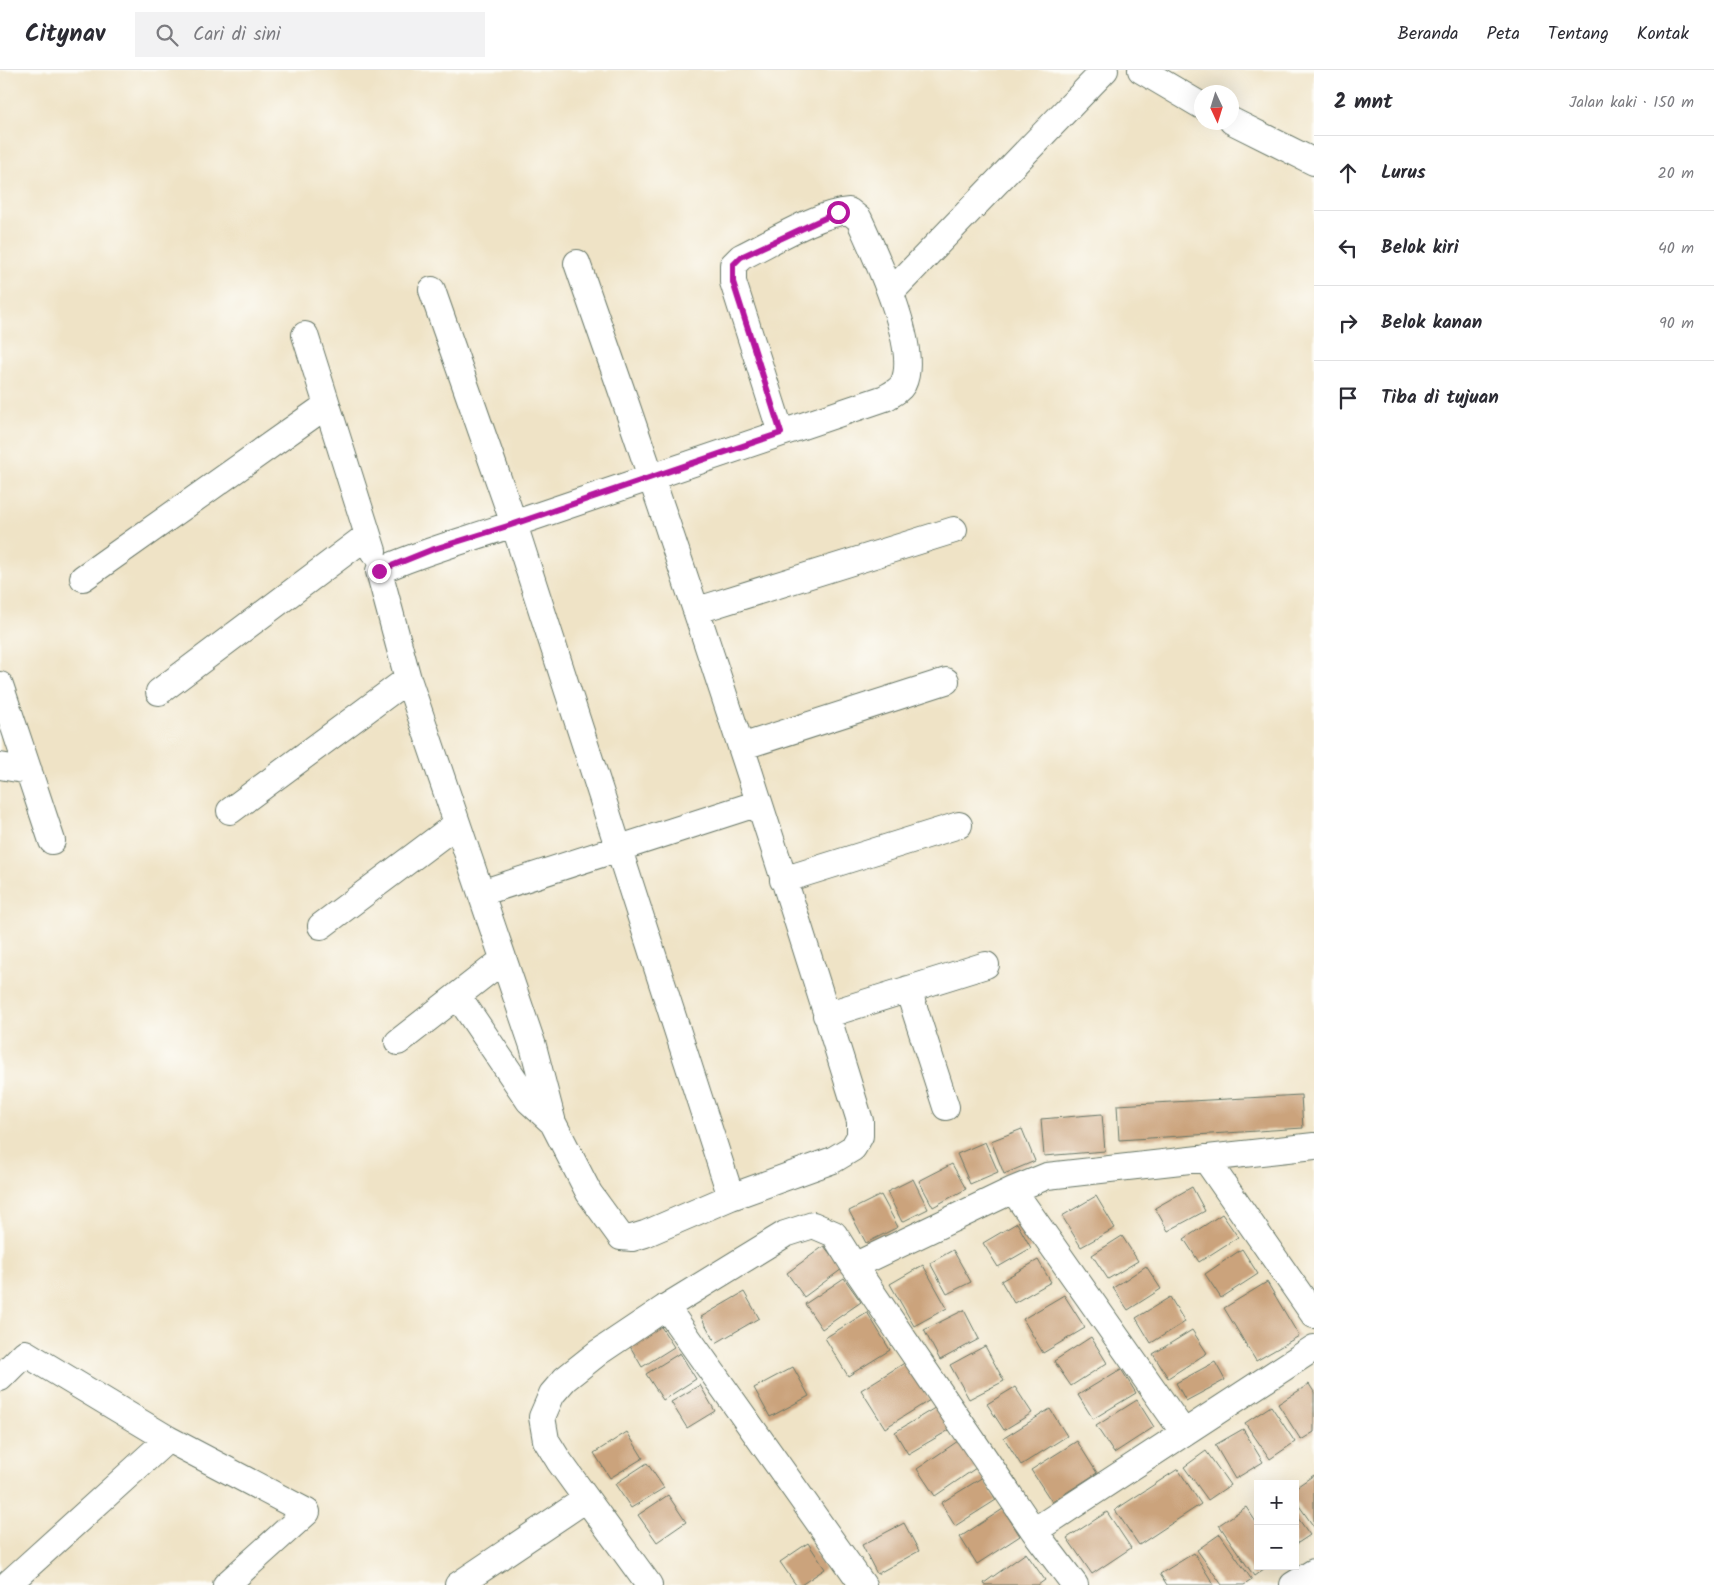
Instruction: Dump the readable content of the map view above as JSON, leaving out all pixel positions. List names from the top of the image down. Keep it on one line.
{"north":"bottom","page":{"header":"Citynav","search":"Cari di sini","nav":["Beranda","Peta","Tentang","Kontak"],"heading":["2 mnt","Jalan kaki · 150 m"],"list":[["Lurus","20 m"],["Belok kiri","40 m"],["Belok kanan","90 m"],"Tiba di tujuan"],"map_buttons":["+","−"]}}
